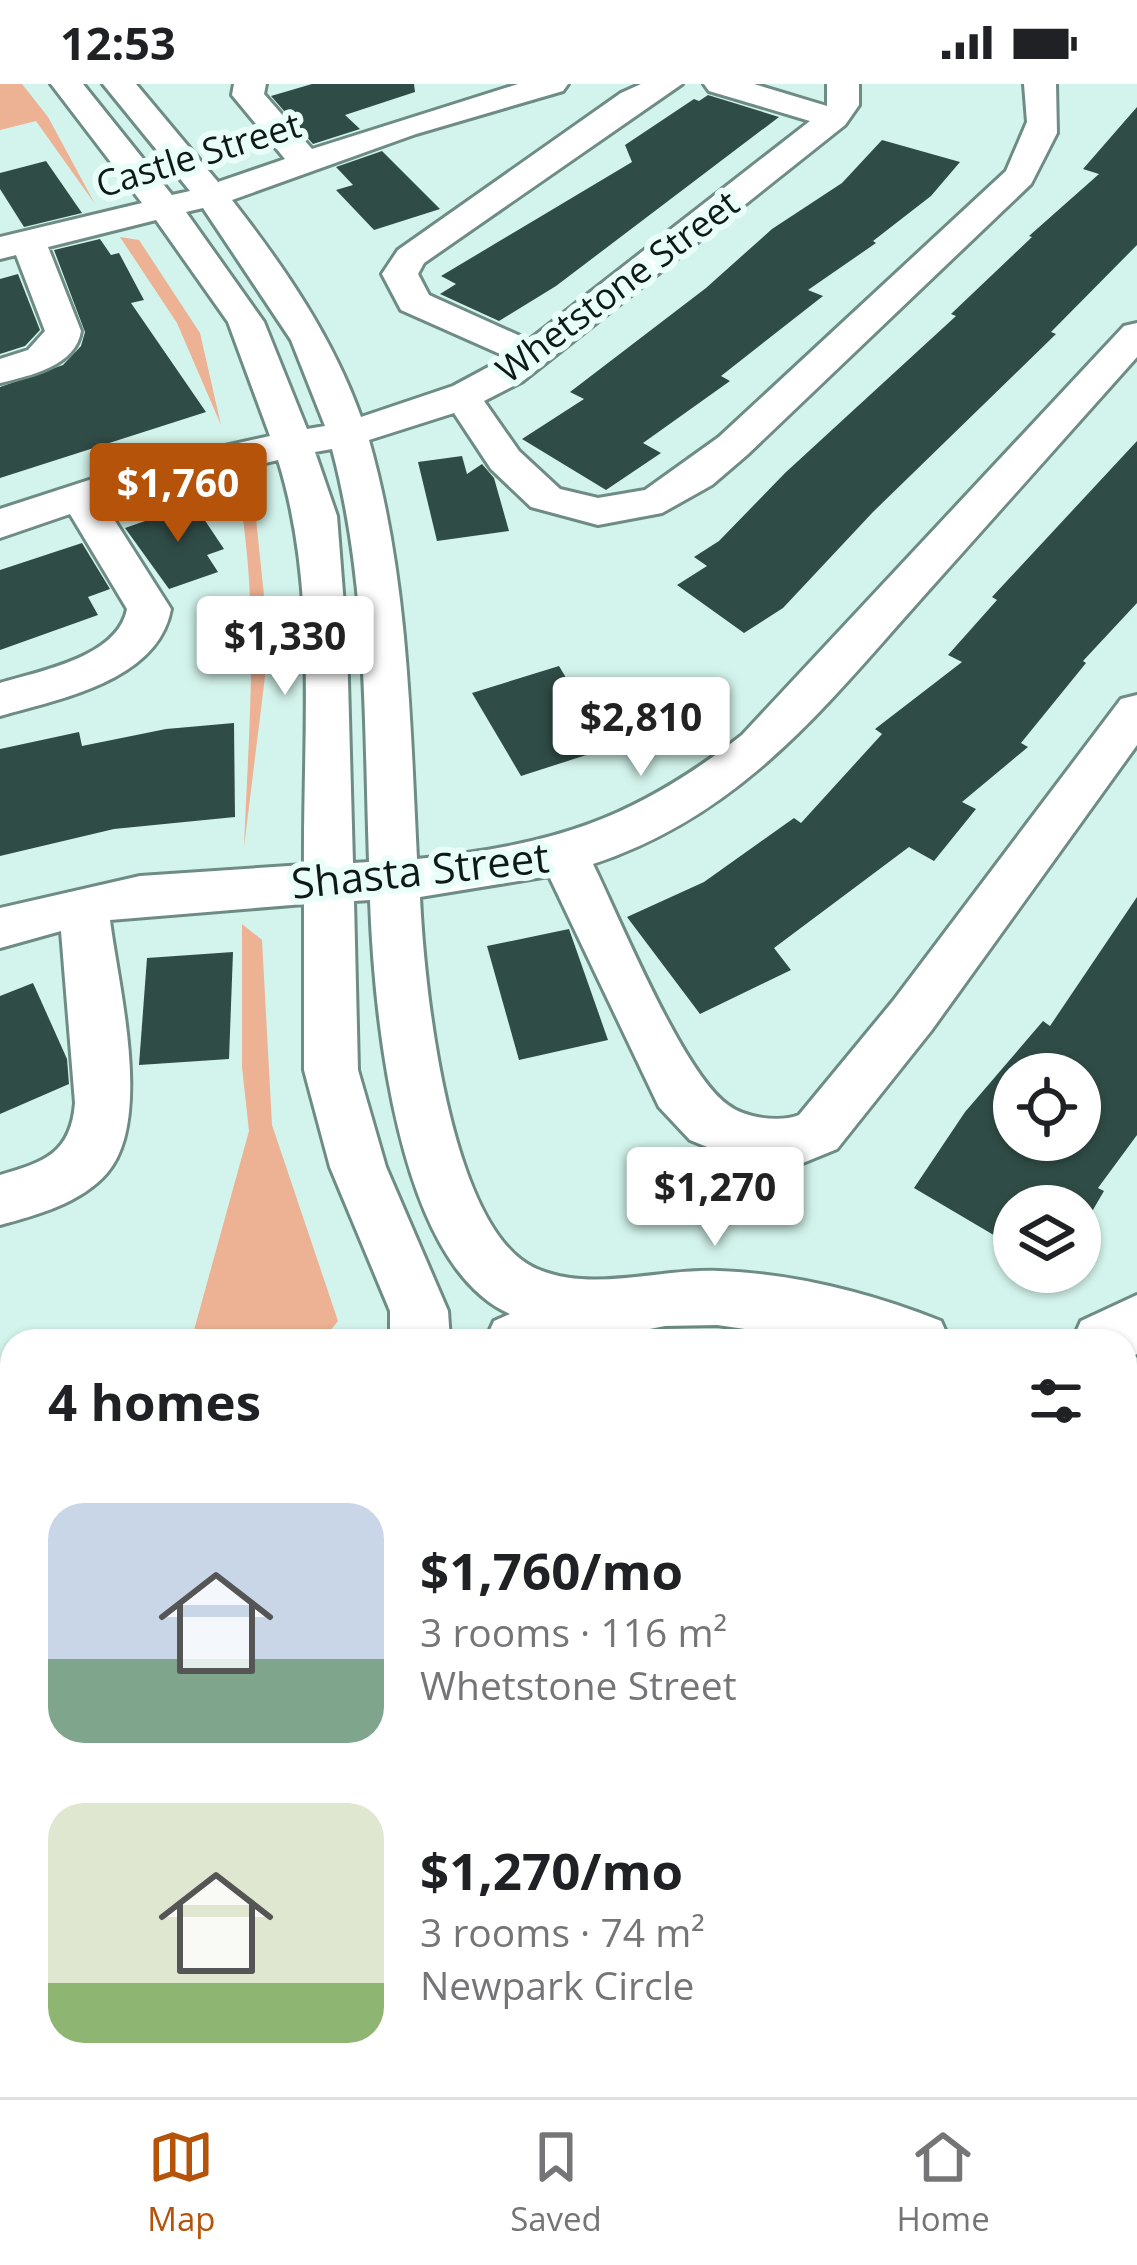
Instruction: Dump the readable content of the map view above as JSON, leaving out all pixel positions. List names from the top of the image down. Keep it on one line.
{"streets":{"street":["Castle Street","Whetstone Street","Shasta Street"]},"page":{"status":"12:53","price":["$1,760","$1,330","$2,810","$1,270"],"heading":"4 homes","list":[{"name":"$1,760/mo","note":"3 rooms · 116 m² · Whetstone Street"},{"name":"$1,270/mo","note":"3 rooms · 74 m² · Newpark Circle"}],"tabs":["Map","Saved","Home"]}}
